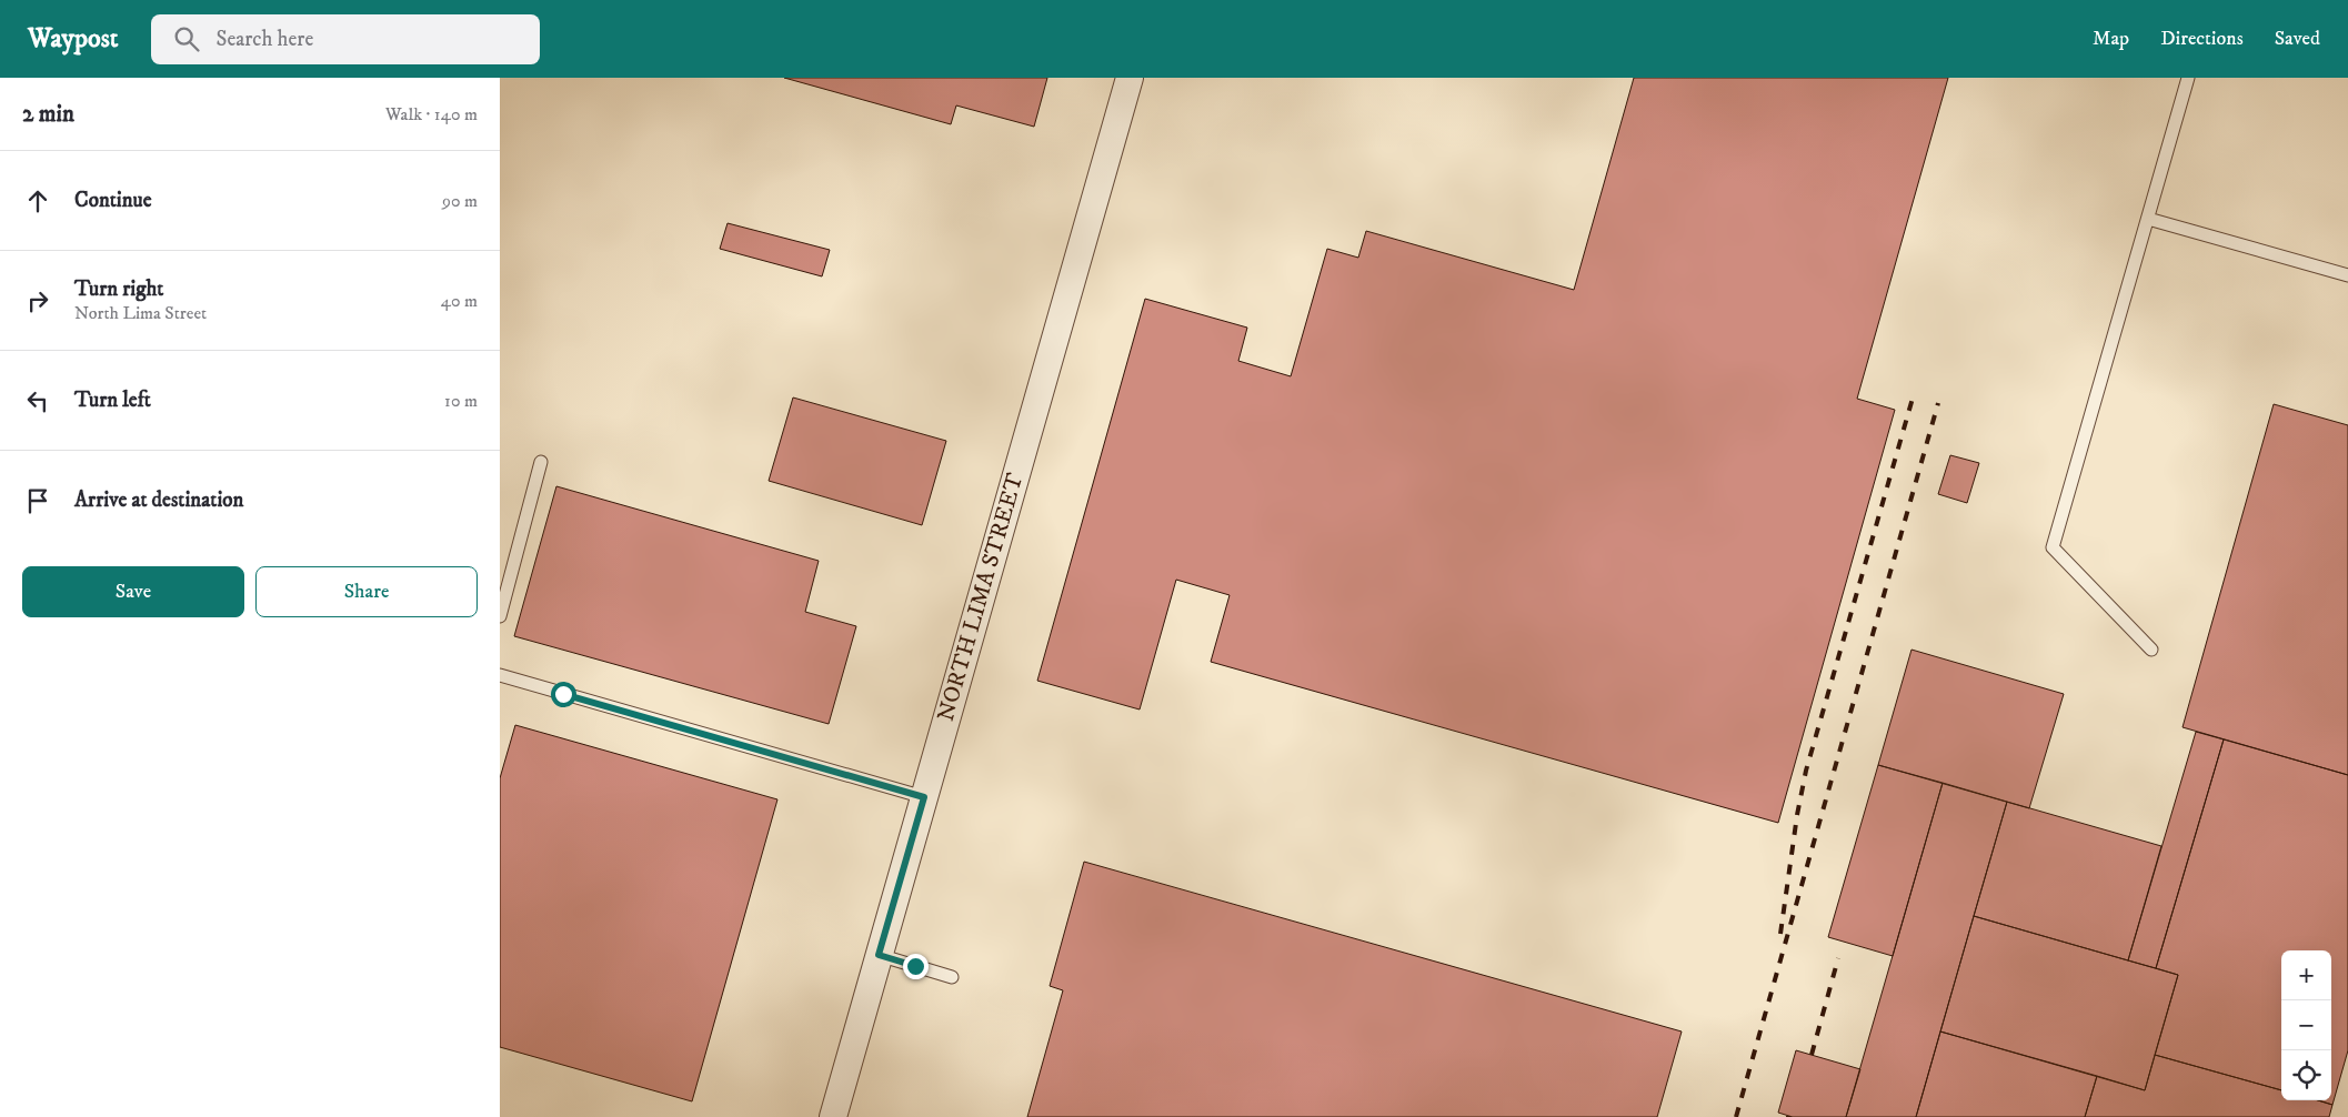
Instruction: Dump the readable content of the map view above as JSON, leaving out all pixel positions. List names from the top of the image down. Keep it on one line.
{"streets":{"street":["NORTH LIMA STREET"]},"page":{"header":"Waypost","search":"Search here","nav":["Map","Directions","Saved"],"heading":["2 min","Walk · 140 m"],"list":[["Continue","90 m"],["Turn right","North Lima Street","40 m"],["Turn left","10 m"],"Arrive at destination"],"buttons":["Save","Share"],"map_buttons":["+","−"]}}
